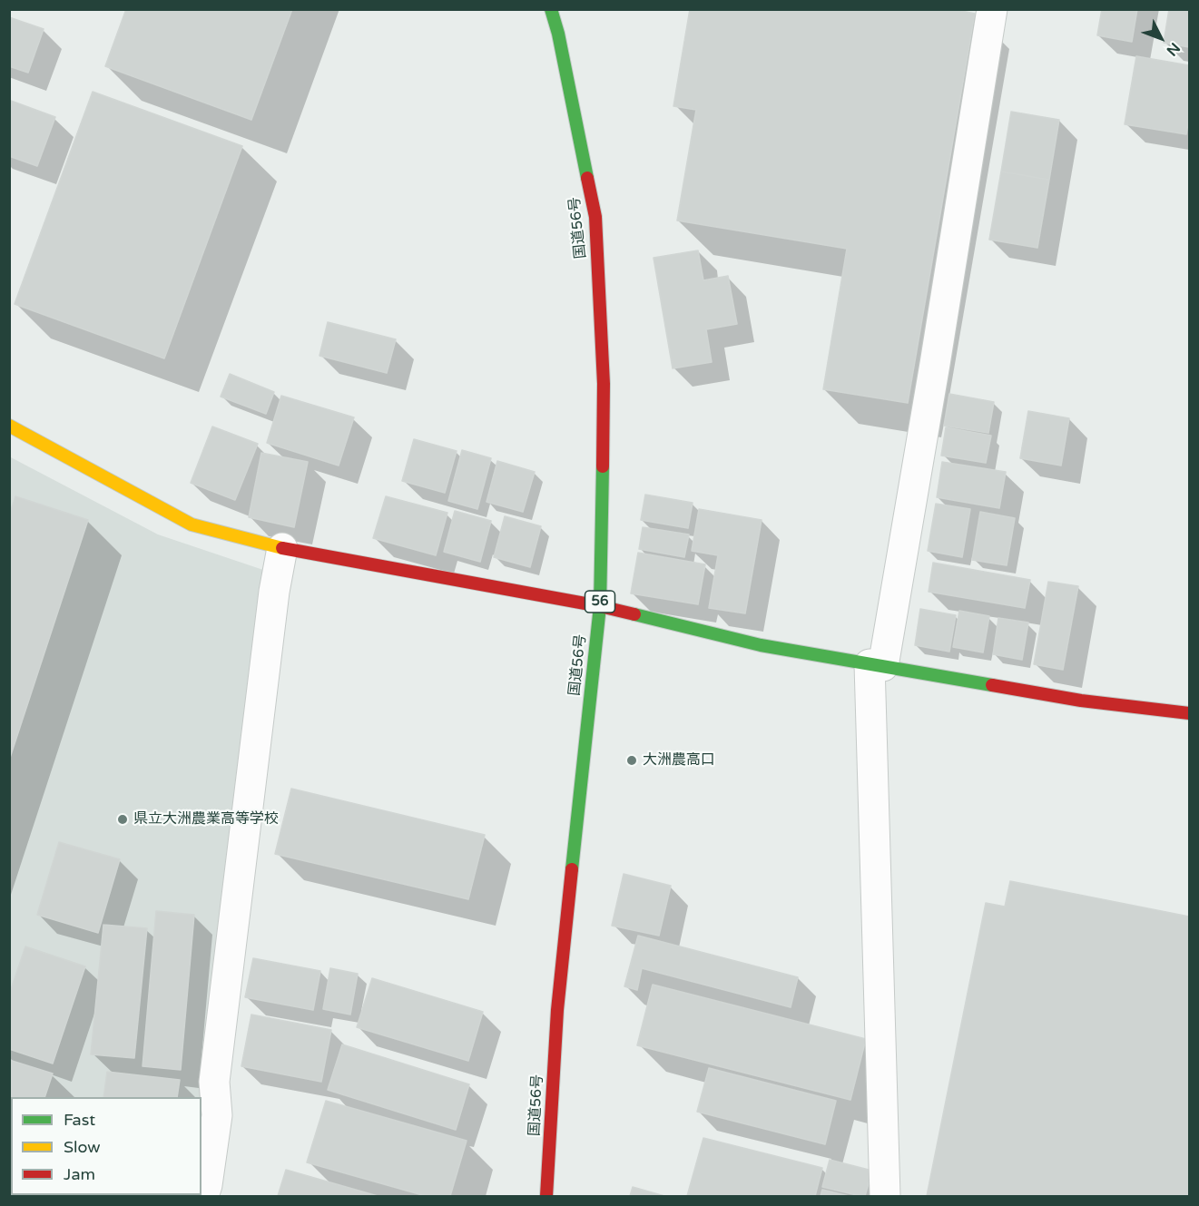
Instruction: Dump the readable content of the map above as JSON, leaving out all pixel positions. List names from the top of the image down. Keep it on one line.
{"streets":{"main road":["国道56号","56"]},"places":["大洲農高口","県立大洲農業高等学校"],"legend":["Fast","Slow","Jam"],"north":"bottom right"}
